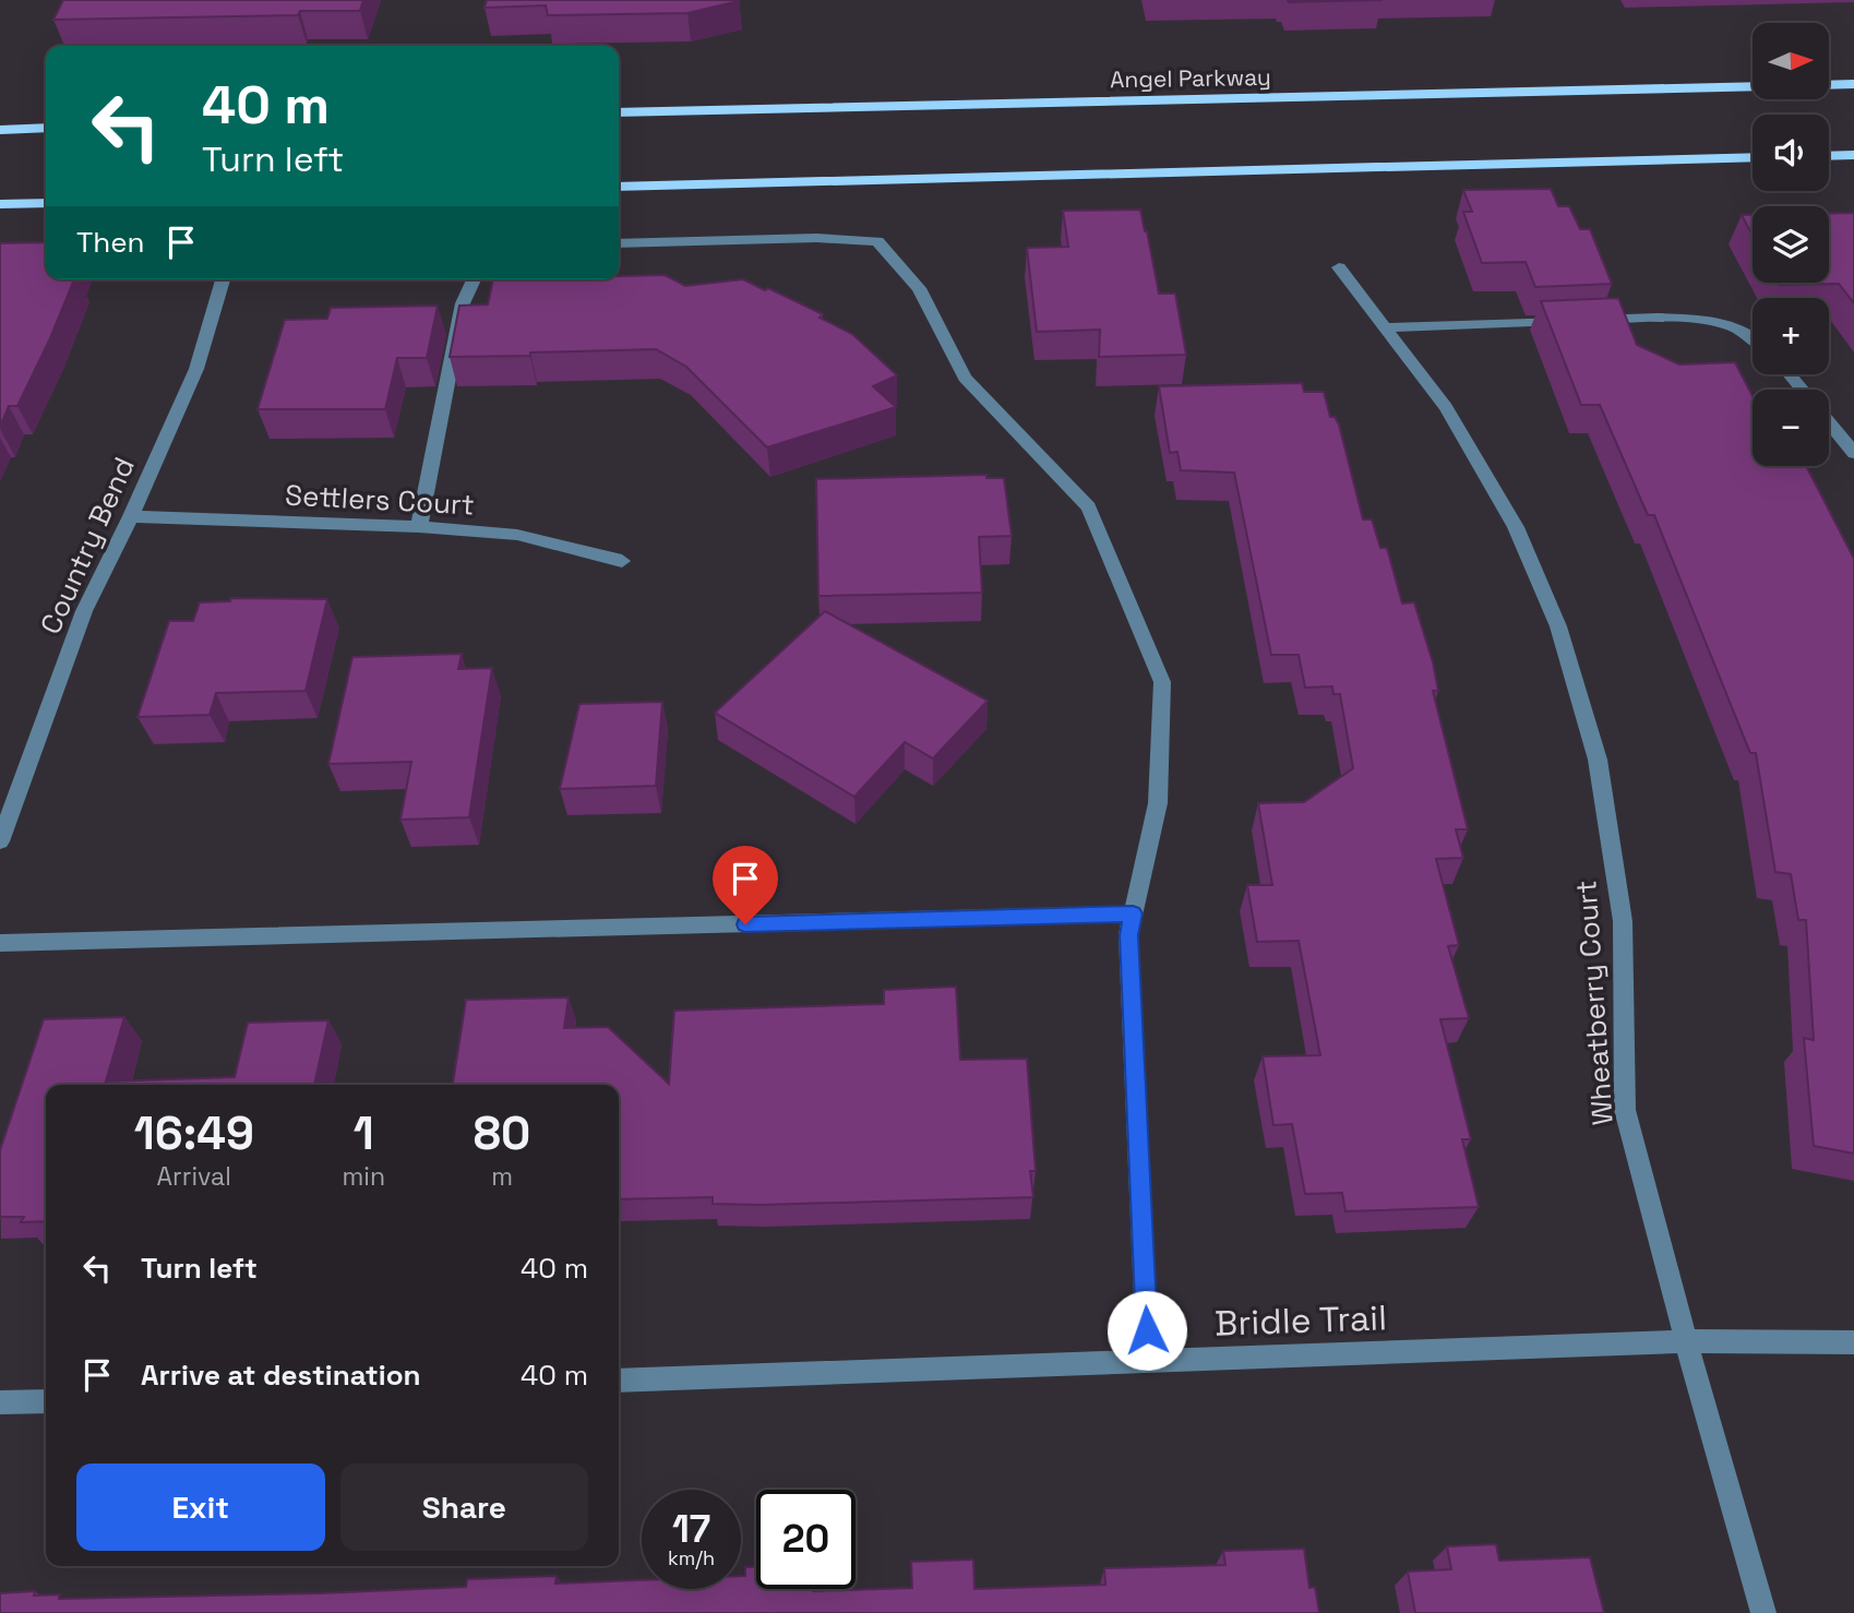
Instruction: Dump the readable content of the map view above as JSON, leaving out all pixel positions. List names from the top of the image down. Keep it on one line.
{"streets":{"main road":["Angel Parkway"],"street":["Settlers Court","Country Bend","Wheatberry Court","Bridle Trail"]},"crossings":[["Settlers Court","Country Bend"],["Wheatberry Court","Bridle Trail"]],"north":"right","page":{"map_buttons":["+","−"],"turn":["40 m","Turn left"],"then":"Then","eta":["16:49","Arrival","1","min","80","m"],"list":[{"name":"Turn left","value":"40 m"},{"name":"Arrive at destination","value":"40 m"}],"buttons":["Exit","Share"],"speed":"17 km/h","limit":"20"}}
